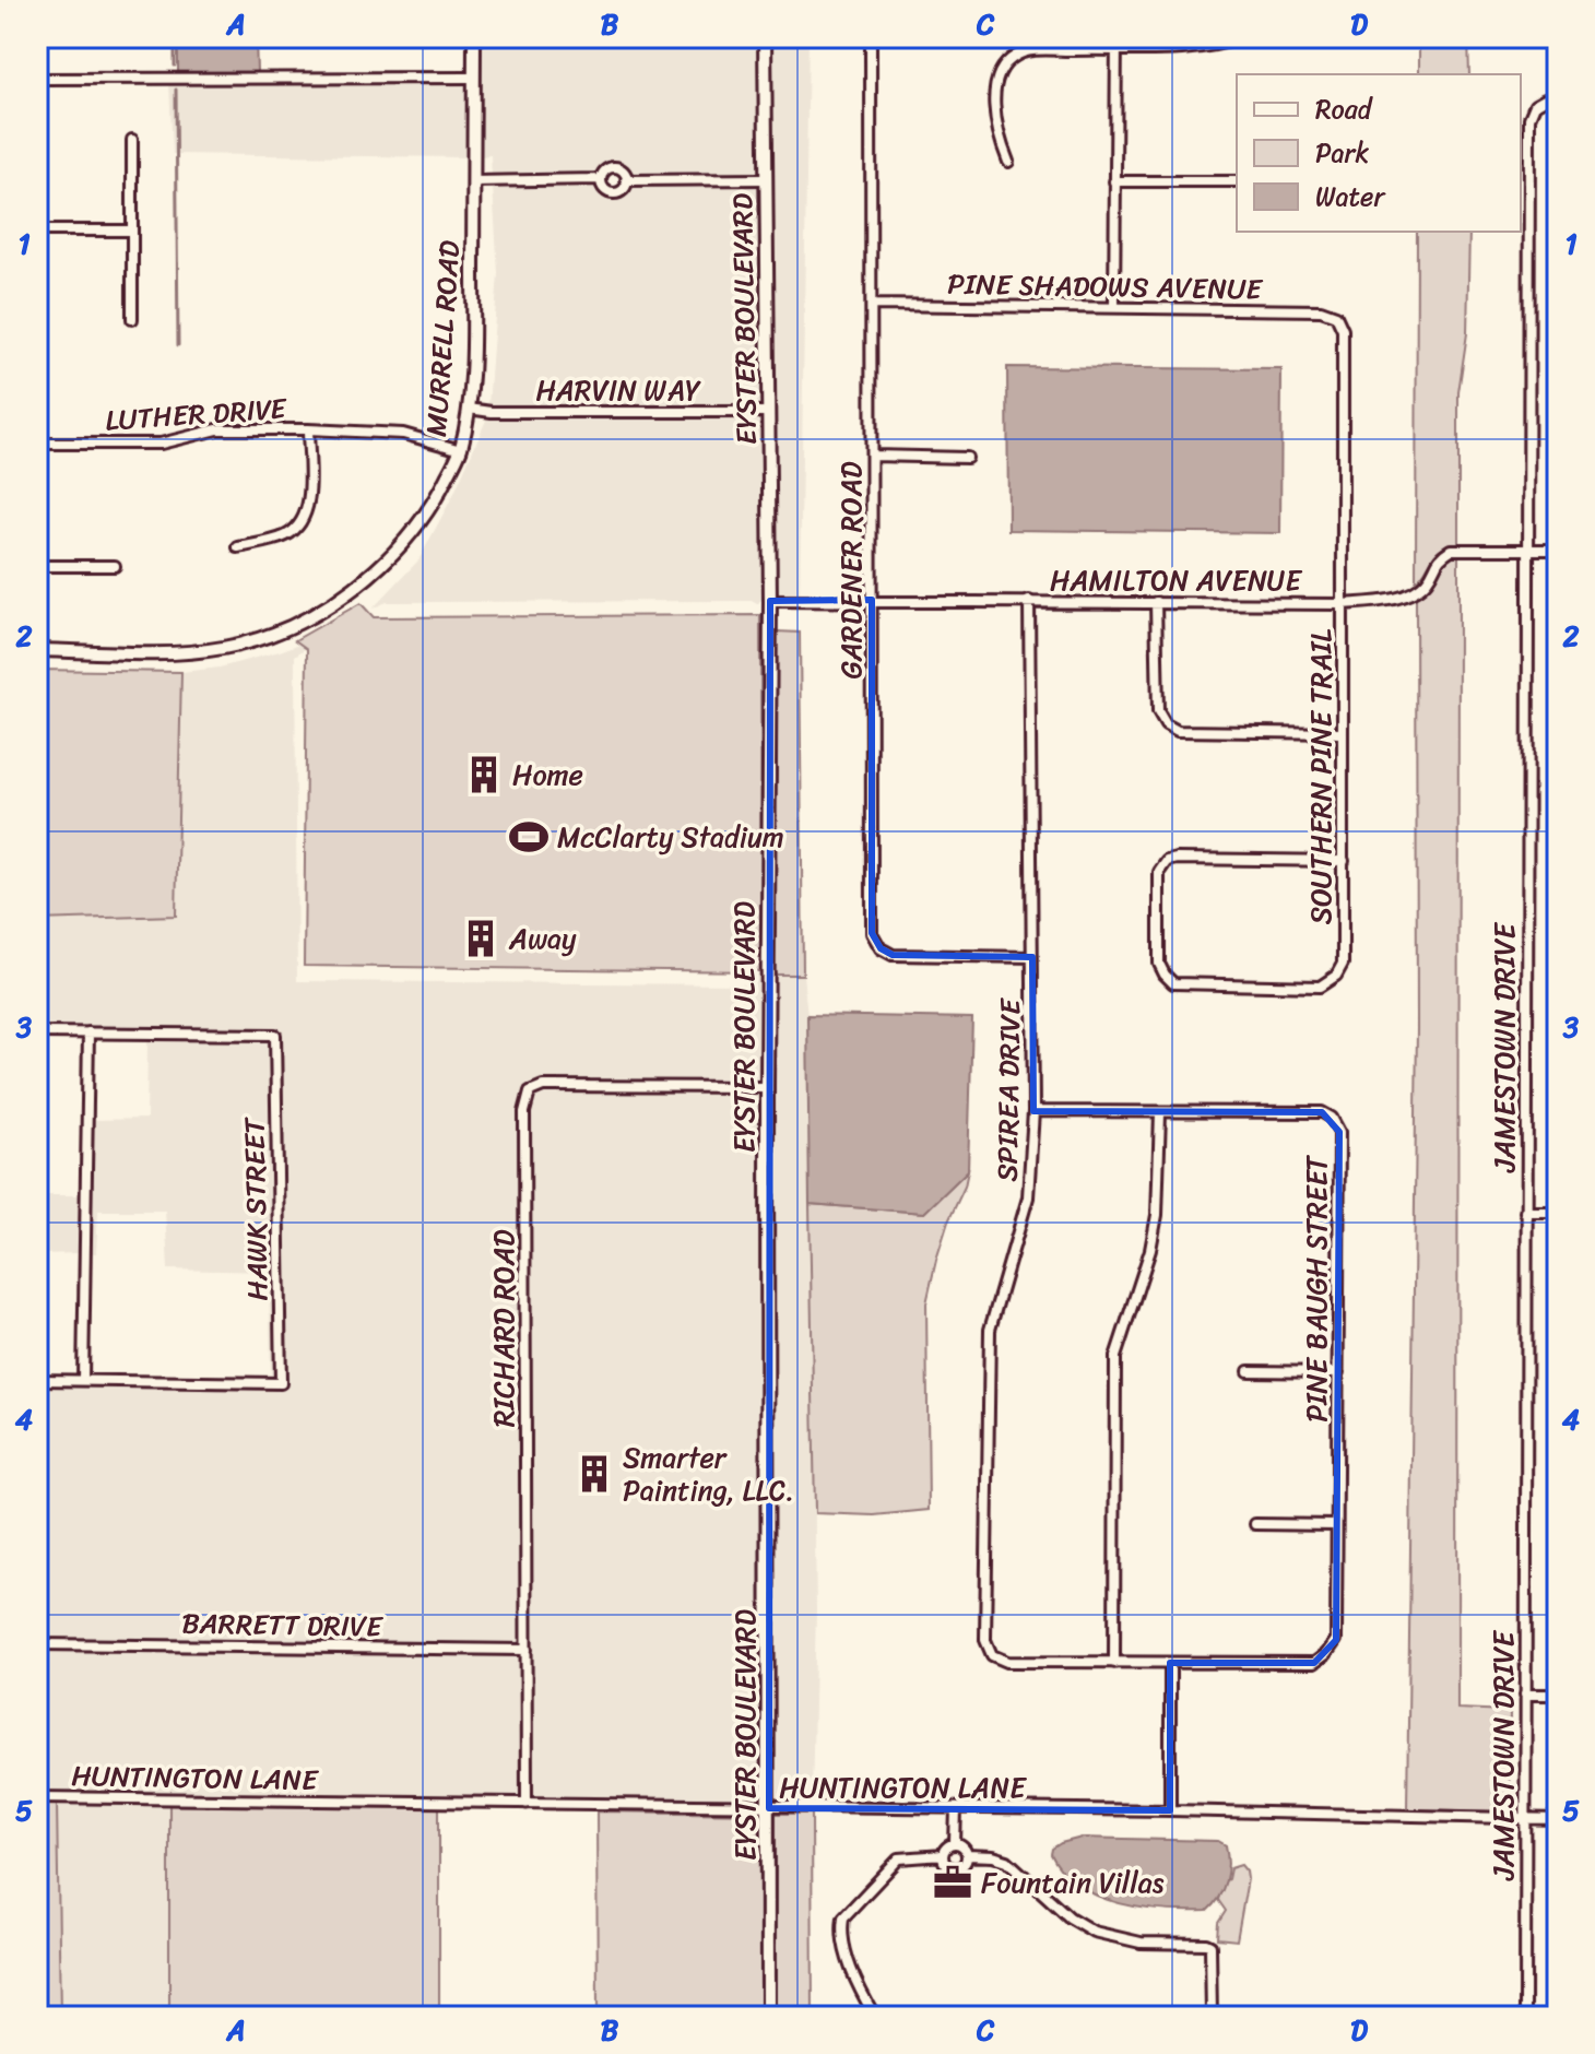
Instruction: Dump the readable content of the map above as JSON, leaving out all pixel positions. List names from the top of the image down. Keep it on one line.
{"streets":{"street":["PINE SHADOWS AVENUE","EYSTER BOULEVARD","MURRELL ROAD","HARVIN WAY","LUTHER DRIVE","GARDENER ROAD","HAMILTON AVENUE","SOUTHERN PINE TRAIL","JAMESTOWN DRIVE","SPIREA DRIVE","HAWK STREET","PINE BAUGH STREET","RICHARD ROAD","BARRETT DRIVE","HUNTINGTON LANE"]},"crossings":[["PINE SHADOWS AVENUE","GARDENER ROAD"],["PINE SHADOWS AVENUE","SOUTHERN PINE TRAIL"],["EYSTER BOULEVARD","HARVIN WAY"],["EYSTER BOULEVARD","HAMILTON AVENUE"],["EYSTER BOULEVARD","RICHARD ROAD"],["EYSTER BOULEVARD","HUNTINGTON LANE"],["MURRELL ROAD","HARVIN WAY"],["MURRELL ROAD","LUTHER DRIVE"],["GARDENER ROAD","HAMILTON AVENUE"],["GARDENER ROAD","SPIREA DRIVE"],["HAMILTON AVENUE","SOUTHERN PINE TRAIL"],["HAMILTON AVENUE","JAMESTOWN DRIVE"],["HAMILTON AVENUE","SPIREA DRIVE"],["JAMESTOWN DRIVE","HUNTINGTON LANE"],["SPIREA DRIVE","PINE BAUGH STREET"],["RICHARD ROAD","BARRETT DRIVE"],["RICHARD ROAD","HUNTINGTON LANE"]],"places":{"building":["Home","Away","Smarter Painting, LLC."],"sports":["McClarty Stadium"],"office":["Fountain Villas"]},"legend":["Road","Park","Water"],"grid":{"columns":["A","B","C","D"],"rows":["1","2","3","4","5"]}}
